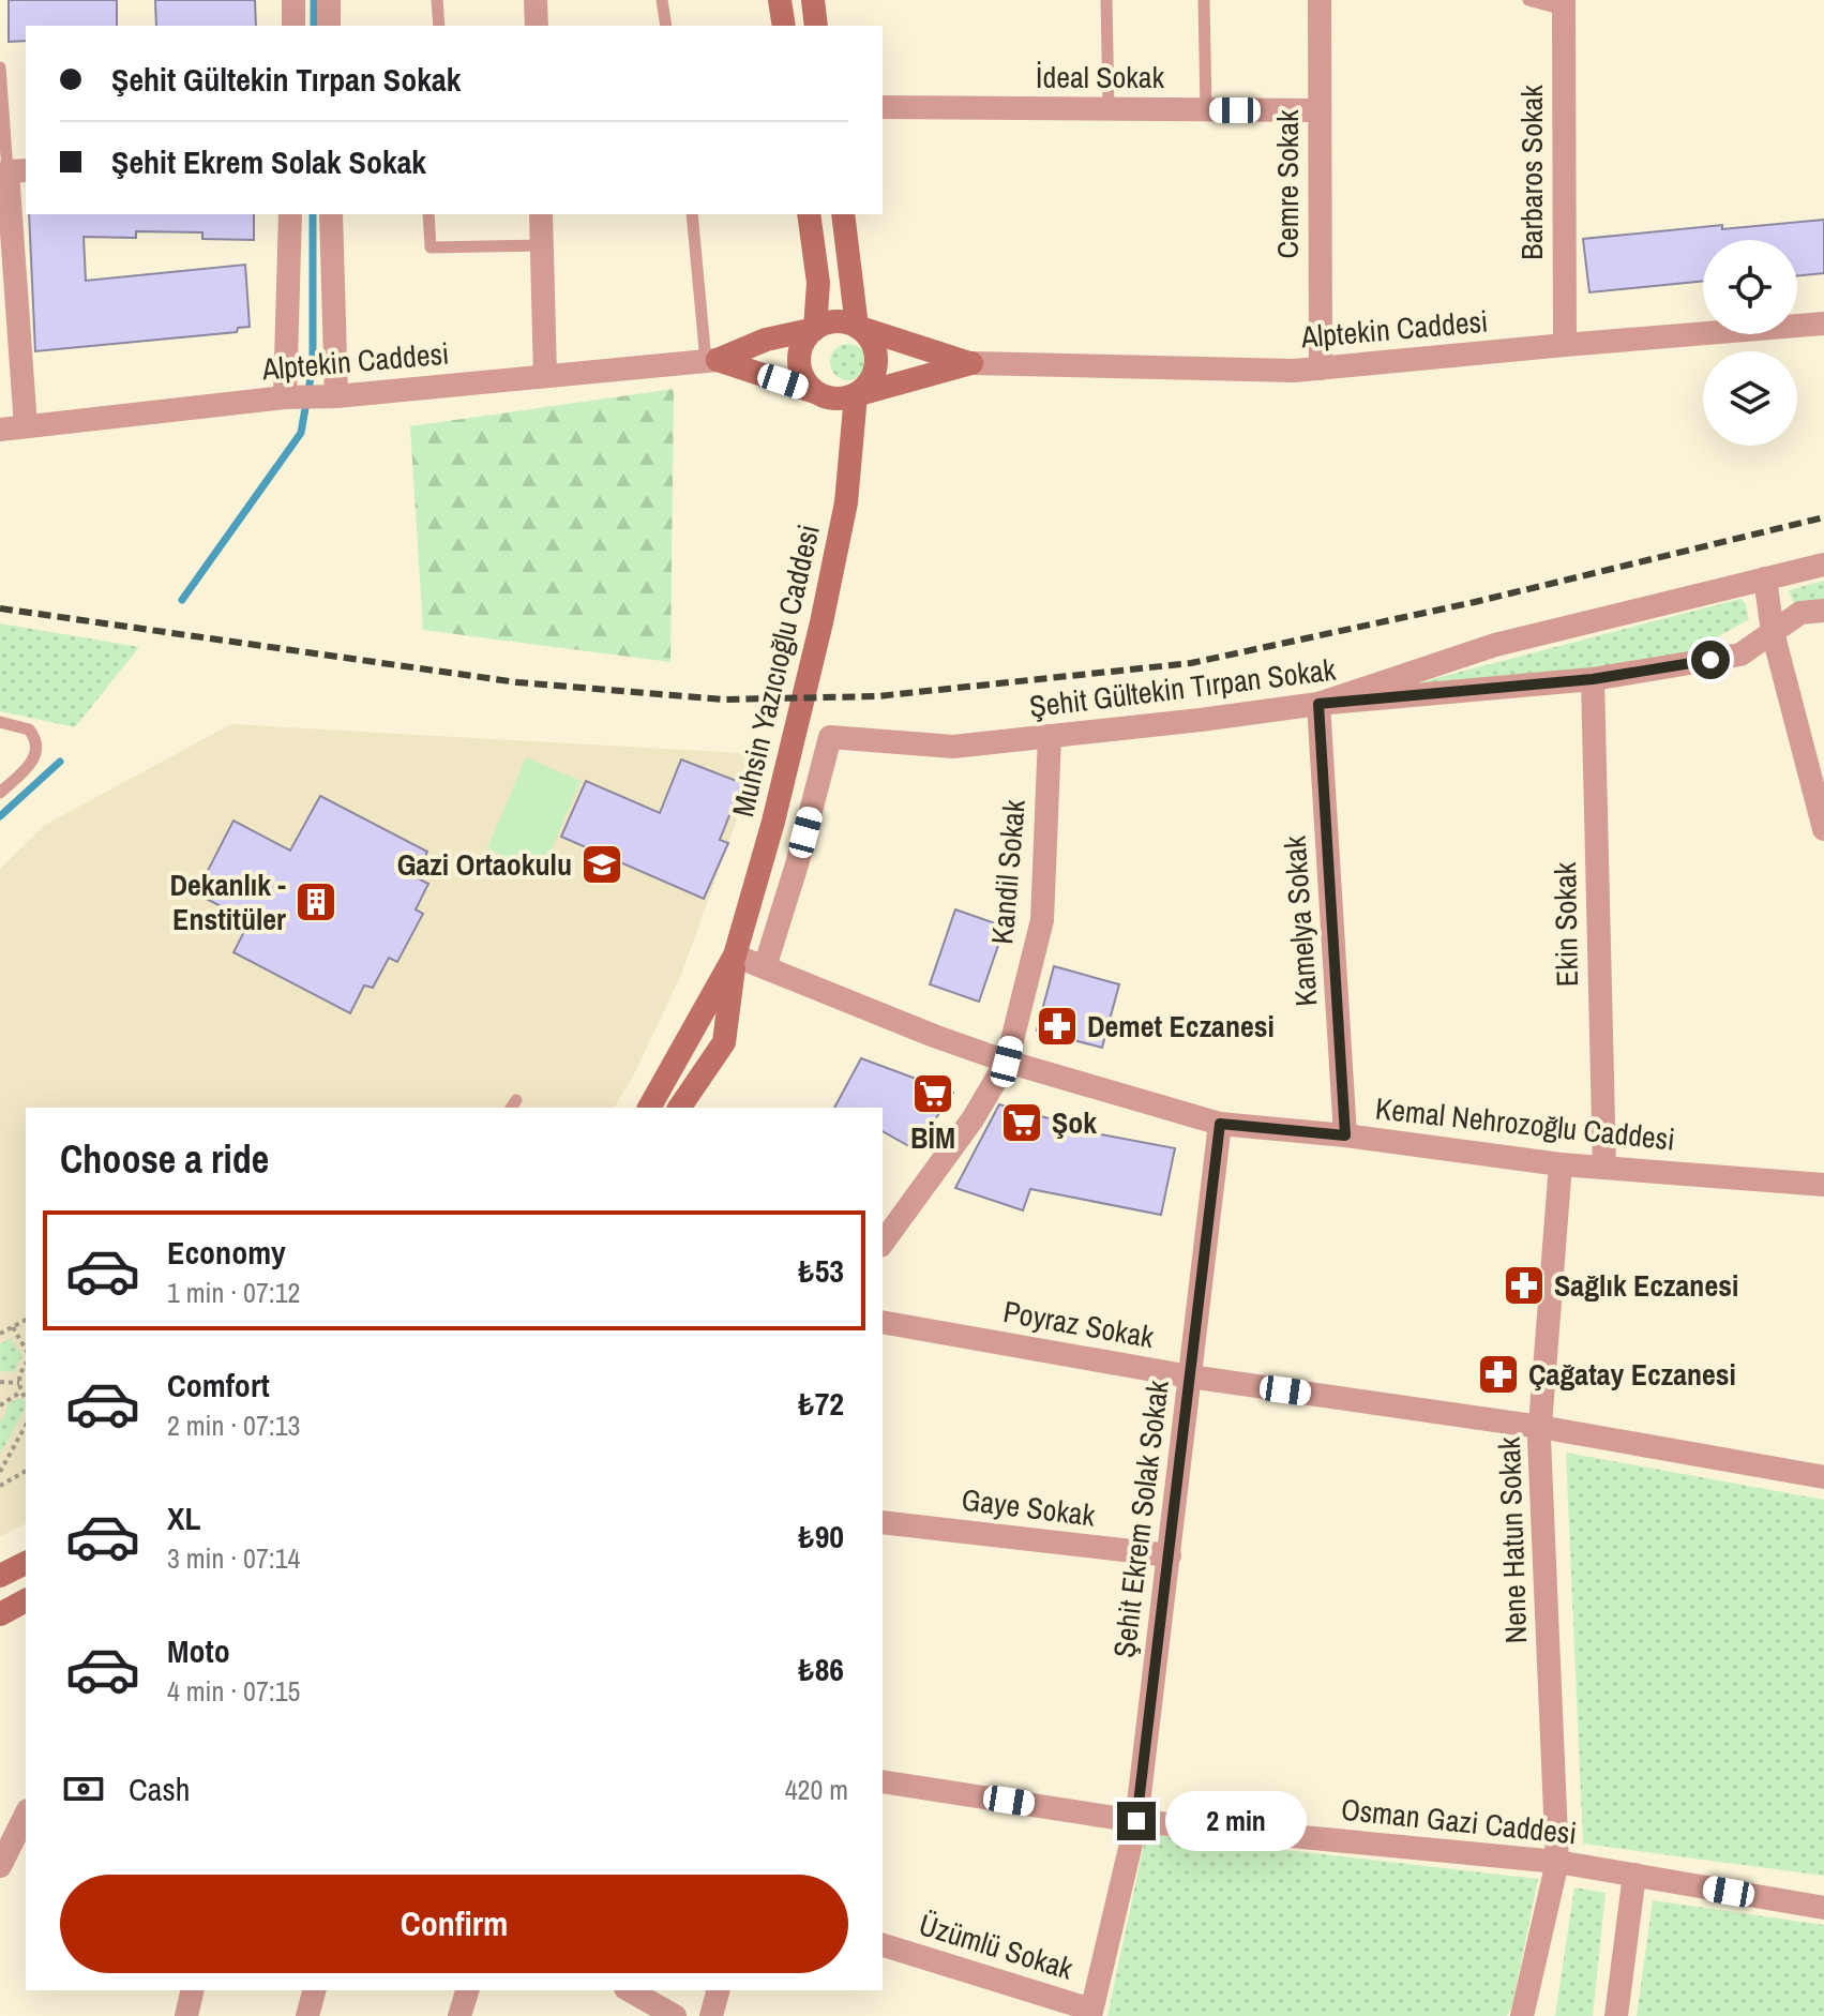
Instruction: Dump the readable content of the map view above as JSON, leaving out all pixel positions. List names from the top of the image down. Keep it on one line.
{"streets":{"main road":["Muhsin Yazıcıoğlu Caddesi"],"street":["İdeal Sokak","Barbaros Sokak","Cemre Sokak","Alptekin Caddesi","Şehit Gültekin Tırpan Sokak","Kandil Sokak","Kamelya Sokak","Ekin Sokak","Kemal Nehrozoğlu Caddesi","Poyraz Sokak","Gaye Sokak","Şehit Ekrem Solak Sokak","Nene Hatun Sokak","Osman Gazi Caddesi","Üzümlü Sokak"]},"crossings":[["İdeal Sokak","Cemre Sokak"],["Barbaros Sokak","Alptekin Caddesi"],["Cemre Sokak","Alptekin Caddesi"],["Muhsin Yazıcıoğlu Caddesi","Kemal Nehrozoğlu Caddesi"],["Şehit Gültekin Tırpan Sokak","Kandil Sokak"],["Şehit Gültekin Tırpan Sokak","Kamelya Sokak"],["Şehit Gültekin Tırpan Sokak","Ekin Sokak"],["Şehit Gültekin Tırpan Sokak","Kemal Nehrozoğlu Caddesi"],["Kandil Sokak","Kemal Nehrozoğlu Caddesi"],["Kamelya Sokak","Kemal Nehrozoğlu Caddesi"],["Ekin Sokak","Kemal Nehrozoğlu Caddesi"],["Kemal Nehrozoğlu Caddesi","Şehit Ekrem Solak Sokak"],["Kemal Nehrozoğlu Caddesi","Nene Hatun Sokak"],["Poyraz Sokak","Şehit Ekrem Solak Sokak"],["Poyraz Sokak","Nene Hatun Sokak"],["Gaye Sokak","Şehit Ekrem Solak Sokak"],["Şehit Ekrem Solak Sokak","Osman Gazi Caddesi"],["Şehit Ekrem Solak Sokak","Üzümlü Sokak"],["Nene Hatun Sokak","Osman Gazi Caddesi"]],"places":{"school or university":["Gazi Ortaokulu"],"building":["Dekanlık - Enstitüler"],"pharmacy":["Demet Eczanesi","Sağlık Eczanesi","Çağatay Eczanesi"],"supermarket":["BİM","Şok"]},"page":{"banner":["Şehit Gültekin Tırpan Sokak","Şehit Ekrem Solak Sokak"],"heading":"Choose a ride","list":[{"name":"Economy","note":"1 min · 07:12","value":"₺53"},{"name":"Comfort","note":"2 min · 07:13","value":"₺72"},{"name":"XL","note":"3 min · 07:14","value":"₺90"},{"name":"Moto","note":"4 min · 07:15","value":"₺86"}],"pay":["Cash","420 m"],"bubble":"2 min","buttons":"Confirm"}}
